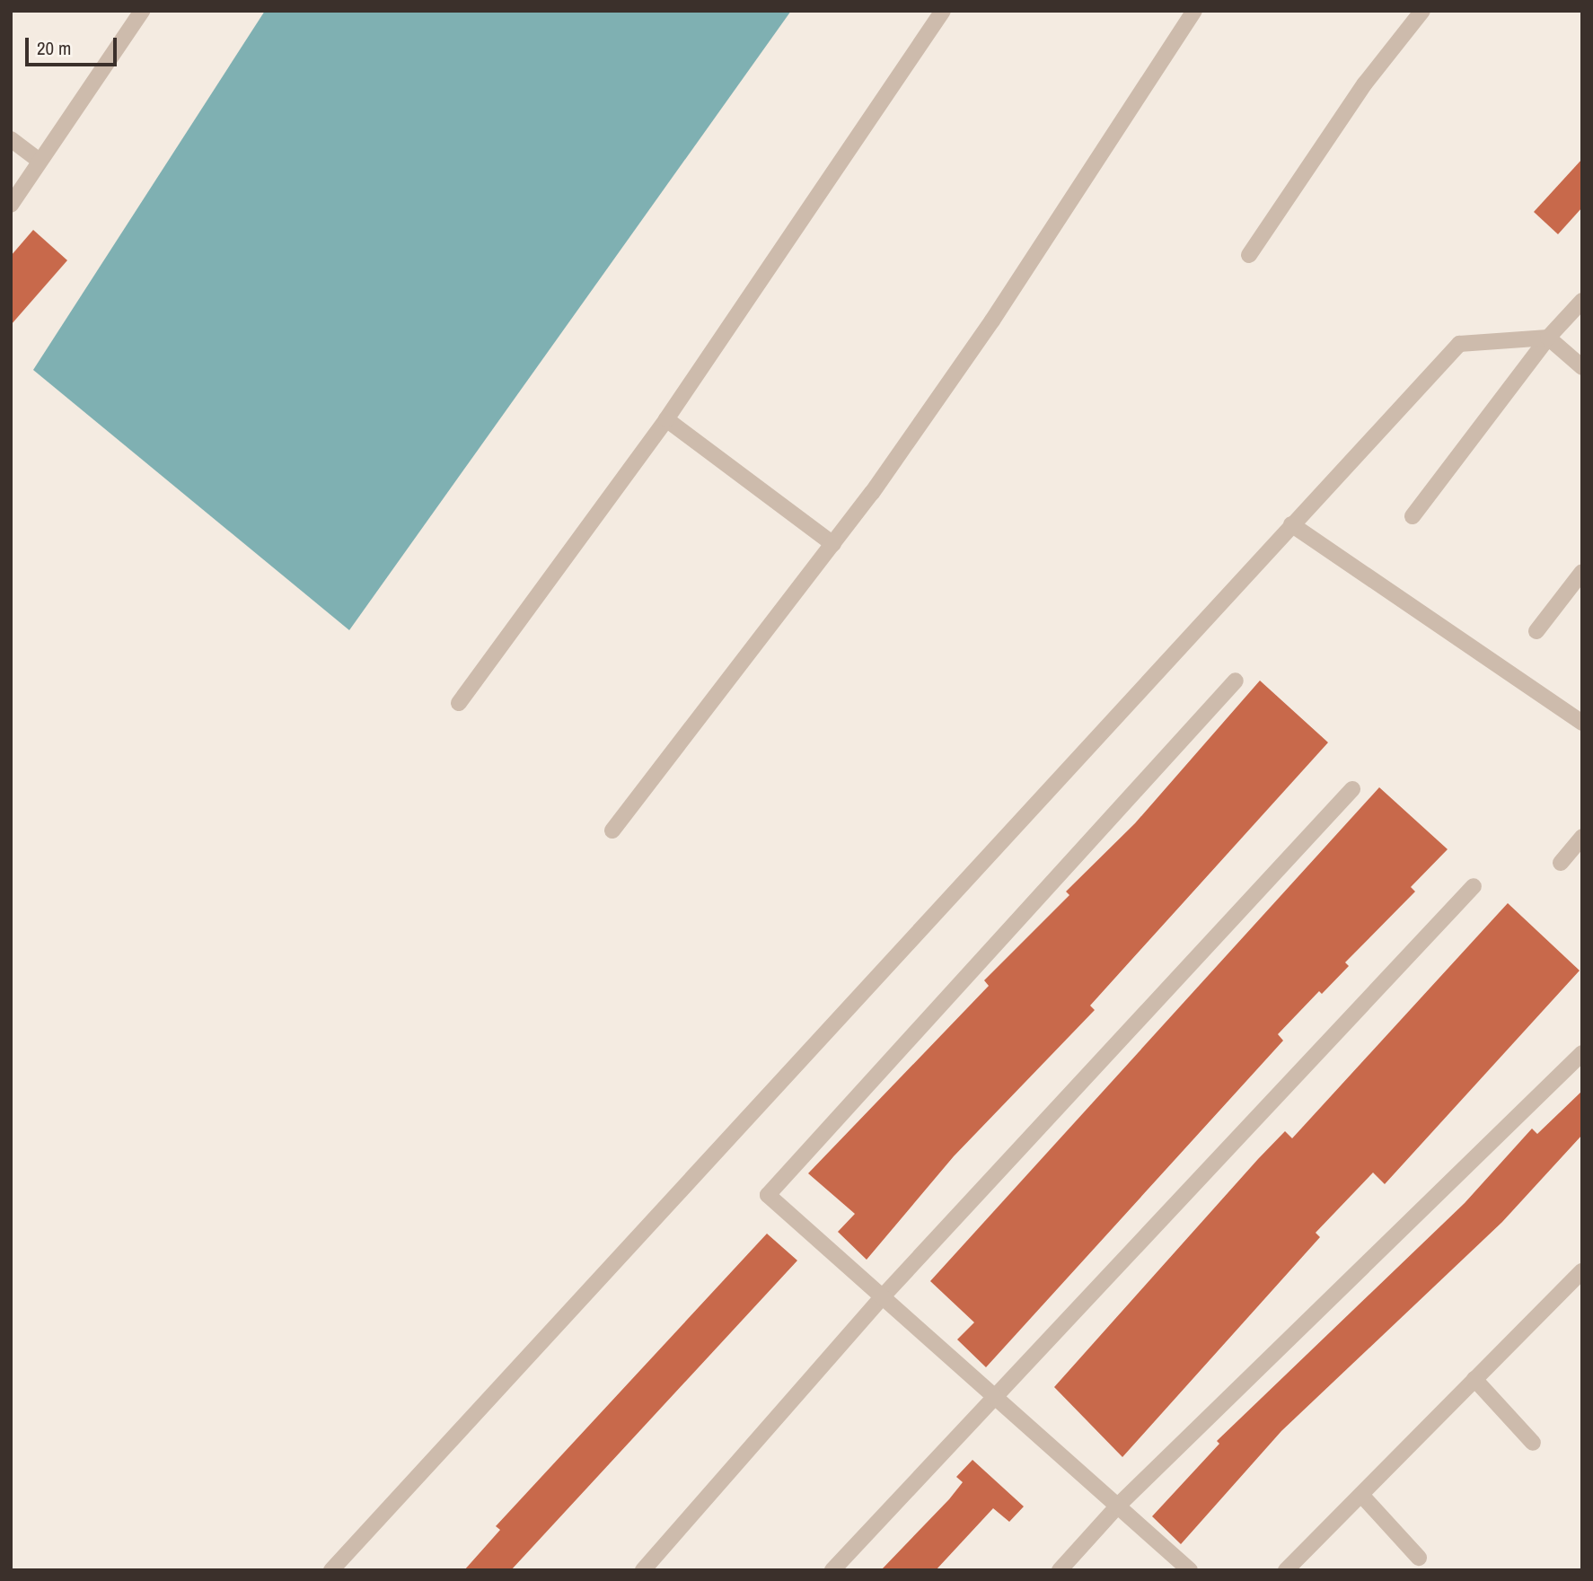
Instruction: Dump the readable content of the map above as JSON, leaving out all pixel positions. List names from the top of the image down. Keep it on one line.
{"scale_bar":"20 m"}
